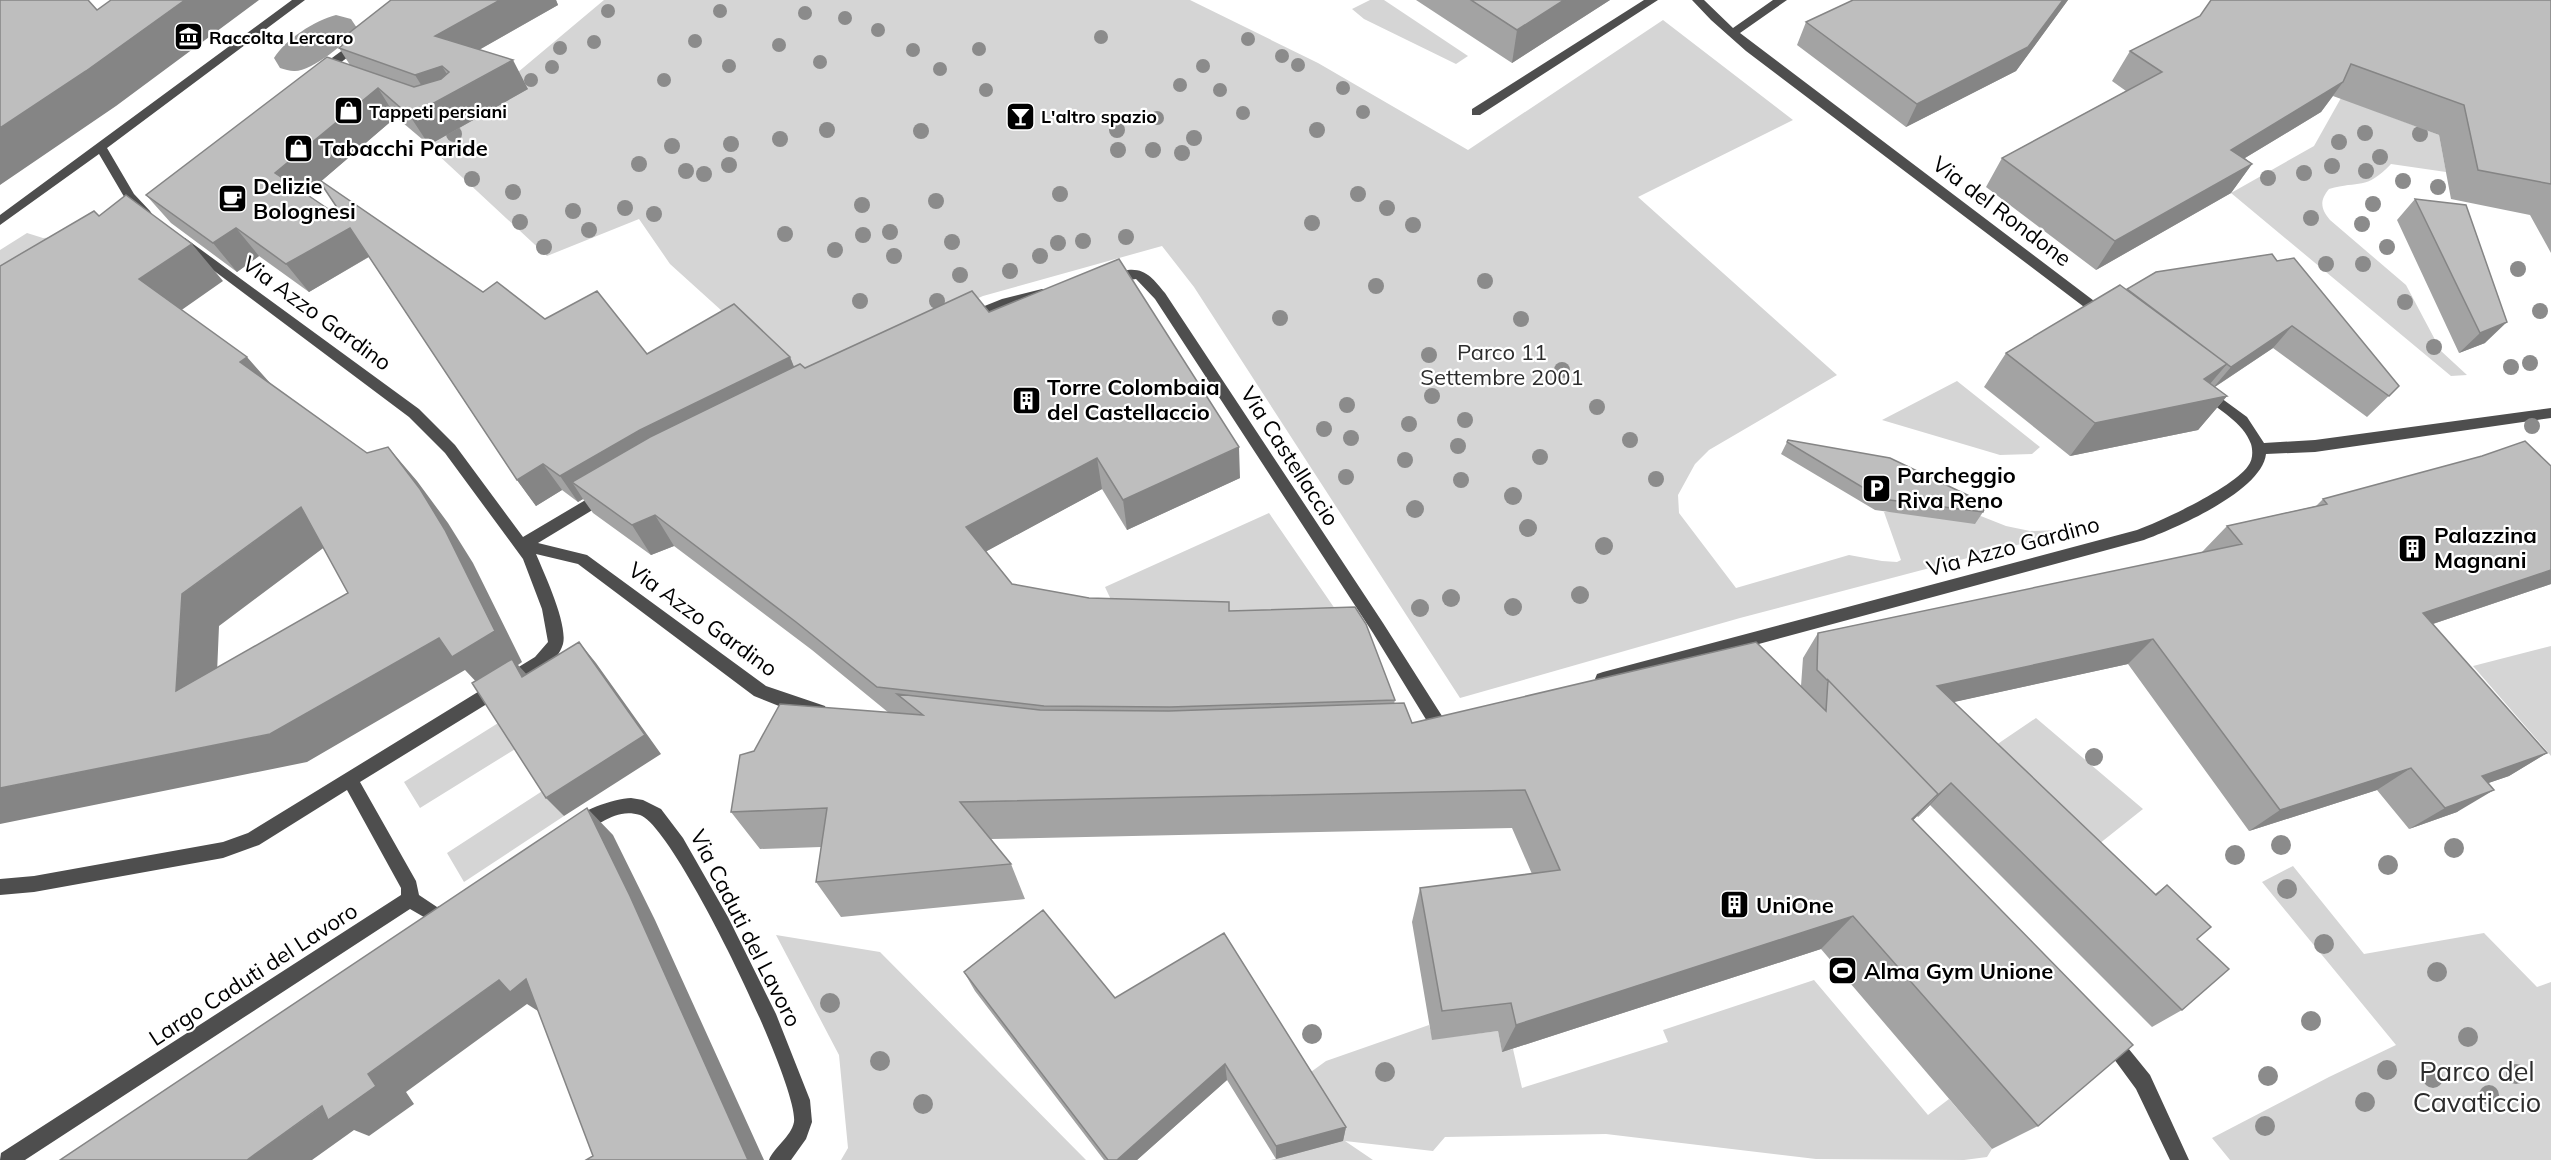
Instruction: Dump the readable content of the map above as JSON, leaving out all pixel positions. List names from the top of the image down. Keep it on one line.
{"streets":{"street":["Via del Rondone","Via Azzo Gardino","Via Castellaccio","Via Caduti del Lavoro","Largo Caduti del Lavoro"]},"parks":["Parco 11 Settembre 2001","Parco del Cavaticcio"],"places":{"museum":["Raccolta Lercaro"],"shop":["Tappeti persiani","Tabacchi Paride"],"bar":["L'altro spazio"],"cafe":["Delizie Bolognesi"],"building":["Torre Colombaia del Castellaccio","Palazzina Magnani","UniOne"],"parking":["Parcheggio Riva Reno"],"sports":["Alma Gym Unione"]}}
